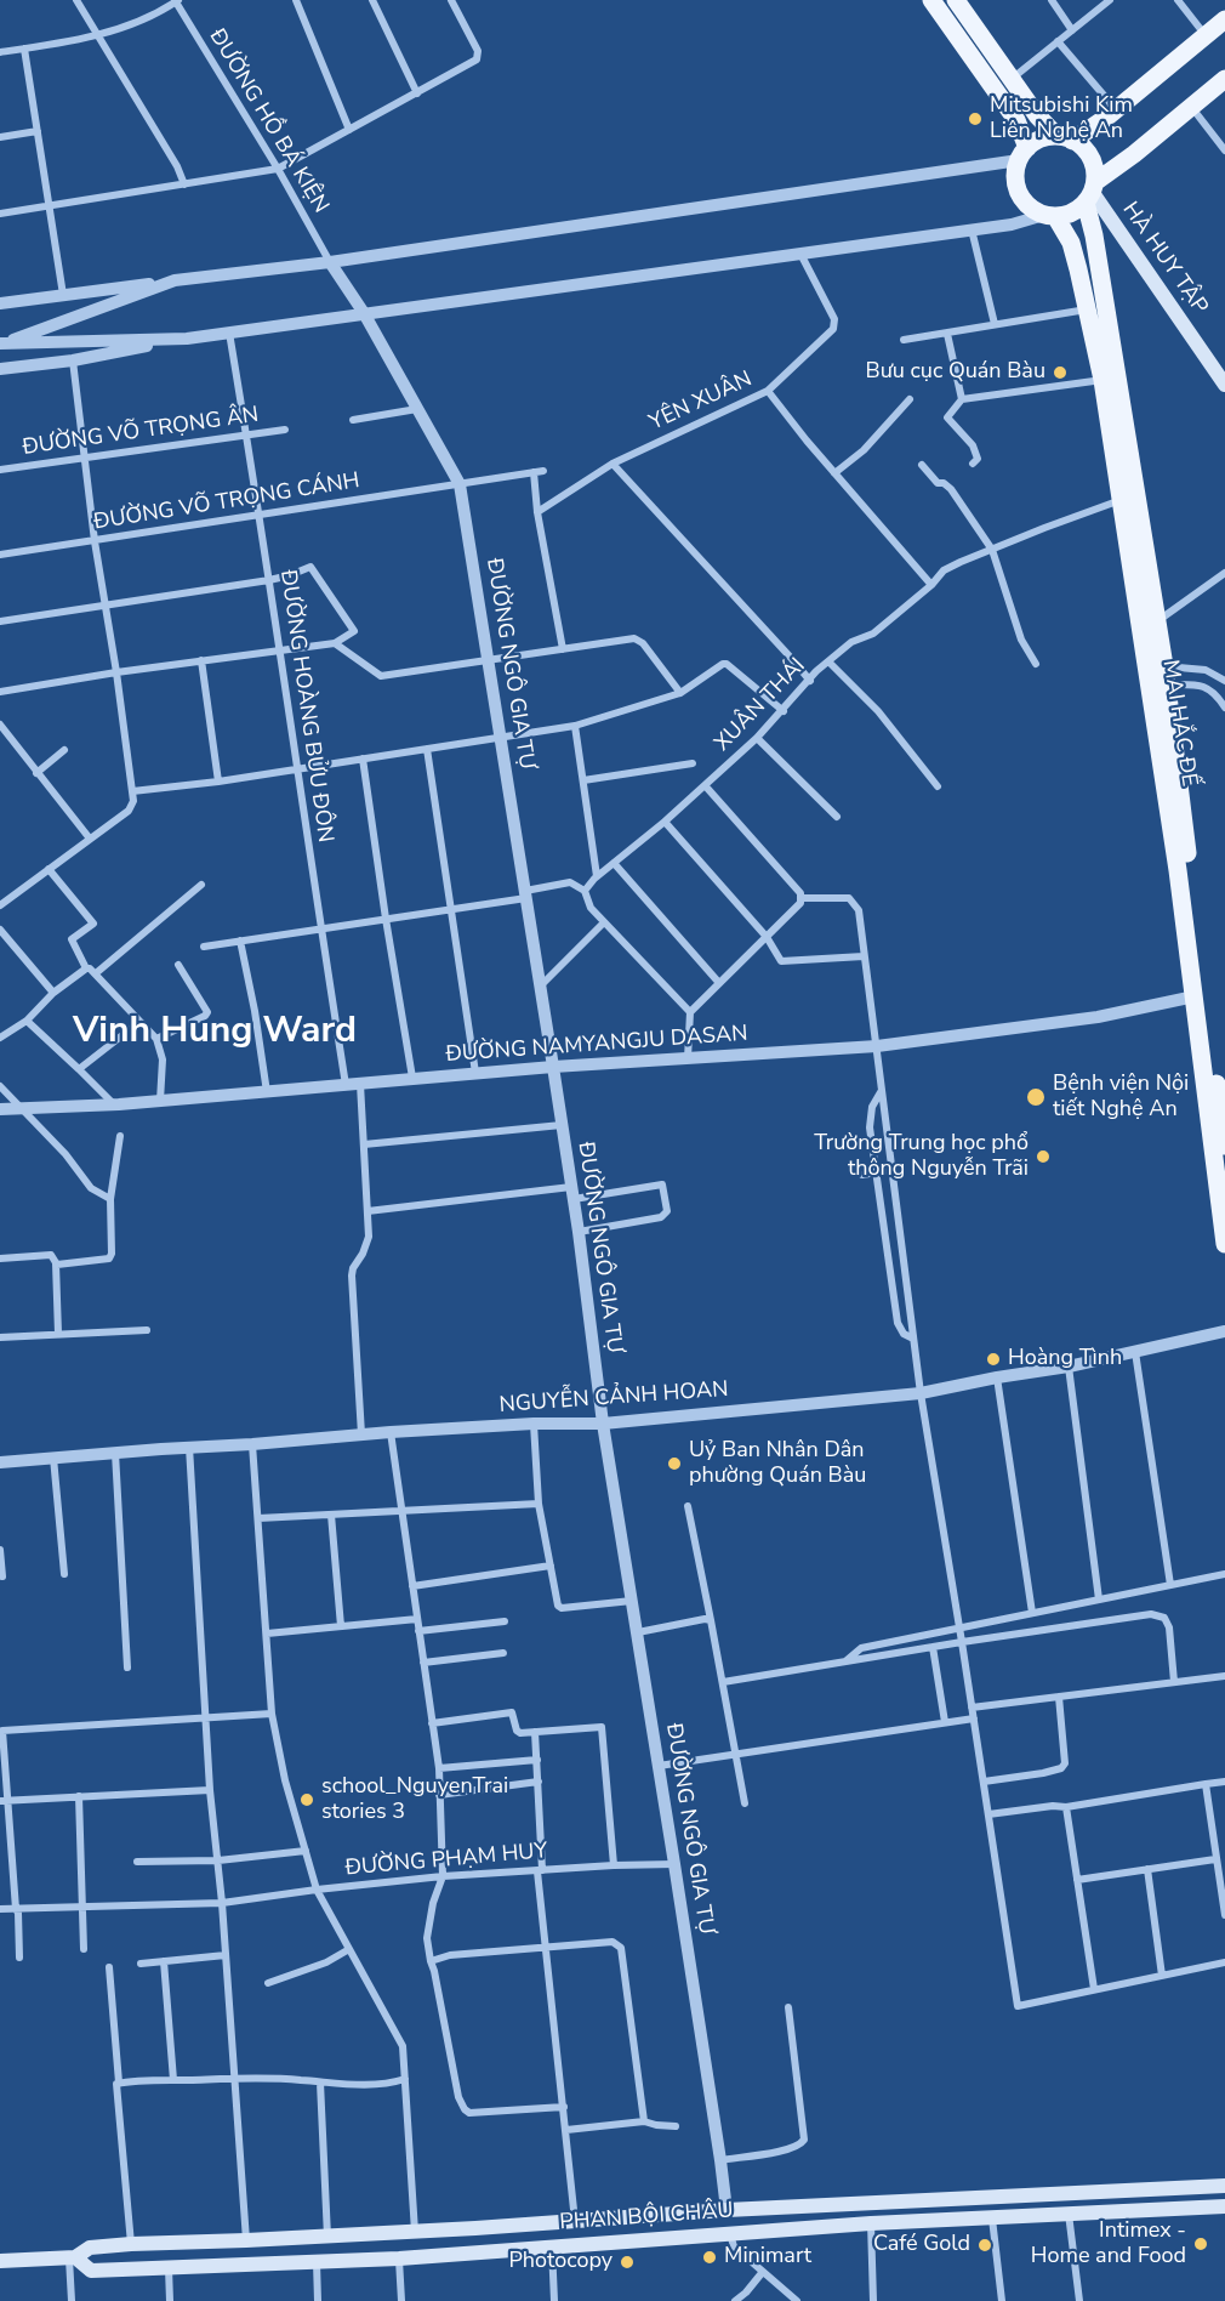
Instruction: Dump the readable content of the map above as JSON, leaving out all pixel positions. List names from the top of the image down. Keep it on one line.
{"streets":{"main road":["HÀ HUY TẬP","MAI HẮC ĐẾ","PHAN BỘI CHÂU"],"street":["ĐƯỜNG HỒ BÁ KIỆN","YÊN XUÂN","ĐƯỜNG VÕ TRỌNG ÂN","ĐƯỜNG VÕ TRỌNG CÁNH","ĐƯỜNG NGÔ GIA TỰ","XUÂN THÁI","ĐƯỜNG HOÀNG BỬU ĐÔN","ĐƯỜNG NAMYANGJU DASAN","NGUYỄN CẢNH HOAN","ĐƯỜNG PHẠM HUY"]},"crossings":[["ĐƯỜNG HỒ BÁ KIỆN","ĐƯỜNG NGÔ GIA TỰ"],["HÀ HUY TẬP","MAI HẮC ĐẾ"],["ĐƯỜNG VÕ TRỌNG ÂN","ĐƯỜNG HOÀNG BỬU ĐÔN"],["ĐƯỜNG VÕ TRỌNG CÁNH","ĐƯỜNG NGÔ GIA TỰ"],["ĐƯỜNG VÕ TRỌNG CÁNH","ĐƯỜNG HOÀNG BỬU ĐÔN"],["ĐƯỜNG NGÔ GIA TỰ","ĐƯỜNG NAMYANGJU DASAN"],["ĐƯỜNG NGÔ GIA TỰ","NGUYỄN CẢNH HOAN"],["ĐƯỜNG NGÔ GIA TỰ","ĐƯỜNG PHẠM HUY"],["ĐƯỜNG NGÔ GIA TỰ","PHAN BỘI CHÂU"],["XUÂN THÁI","MAI HẮC ĐẾ"],["ĐƯỜNG HOÀNG BỬU ĐÔN","ĐƯỜNG NAMYANGJU DASAN"],["MAI HẮC ĐẾ","ĐƯỜNG NAMYANGJU DASAN"]],"districts":["Vinh Hung Ward"],"places":["Mitsubishi Kim Liên Nghệ An","Bưu cục Quán Bàu","Bệnh viện Nội tiết Nghệ An","Trường Trung học phổ thông Nguyễn Trãi","Hoàng Tình","Uỷ Ban Nhân Dân phường Quán Bàu","school_NguyenTrai stories 3","Intimex - Home and Food","Café Gold","Minimart","Photocopy"]}
